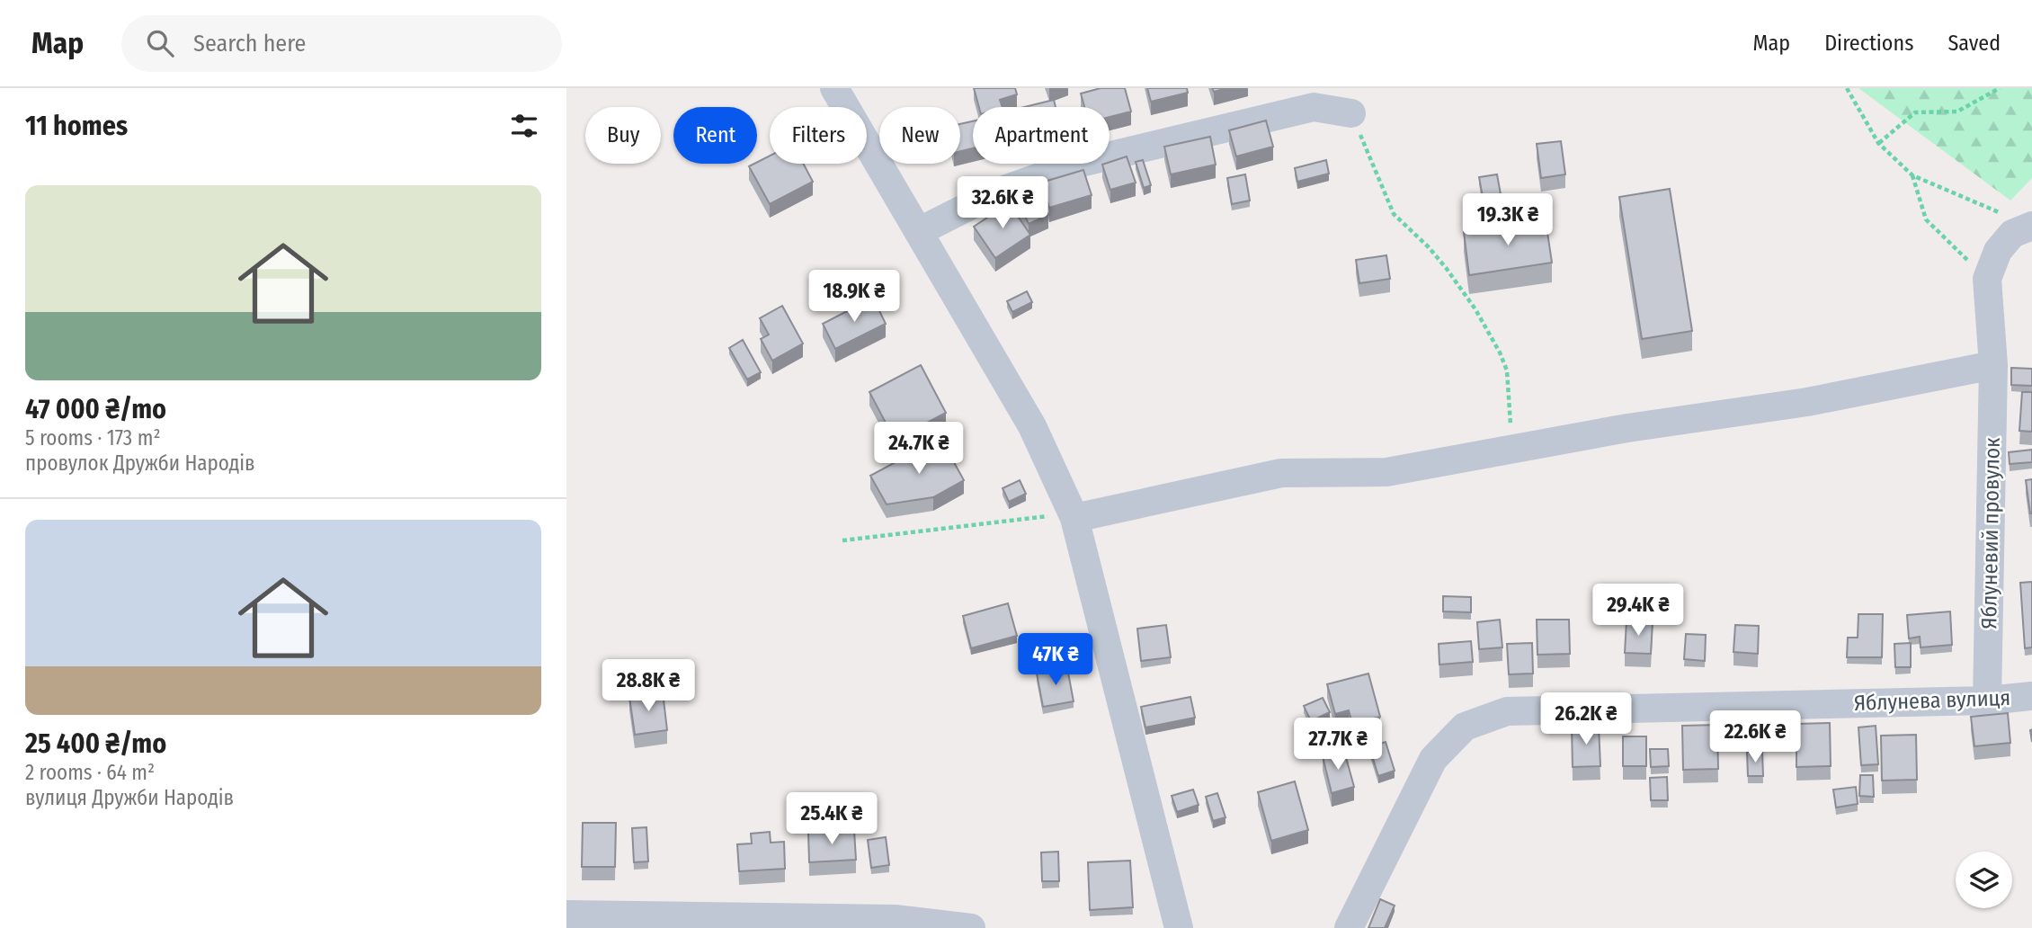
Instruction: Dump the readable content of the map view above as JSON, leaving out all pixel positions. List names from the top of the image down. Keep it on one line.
{"streets":{"street":["Яблуневий провулок","Яблунева вулиця"]},"crossings":[["Яблуневий провулок","Яблунева вулиця"]],"page":{"header":"Map","search":"Search here","nav":["Map","Directions","Saved"],"heading":"11 homes","chip":["Buy","Rent","Filters","New","Apartment"],"list":[{"name":"47 000 ₴/mo","note":"5 rooms · 173 m² · провулок Дружби Народів"},{"name":"25 400 ₴/mo","note":"2 rooms · 64 m² · вулиця Дружби Народів"}],"price":["32.6K ₴","19.3K ₴","18.9K ₴","24.7K ₴","29.4K ₴","47K ₴","28.8K ₴","26.2K ₴","22.6K ₴","27.7K ₴","25.4K ₴"]}}
